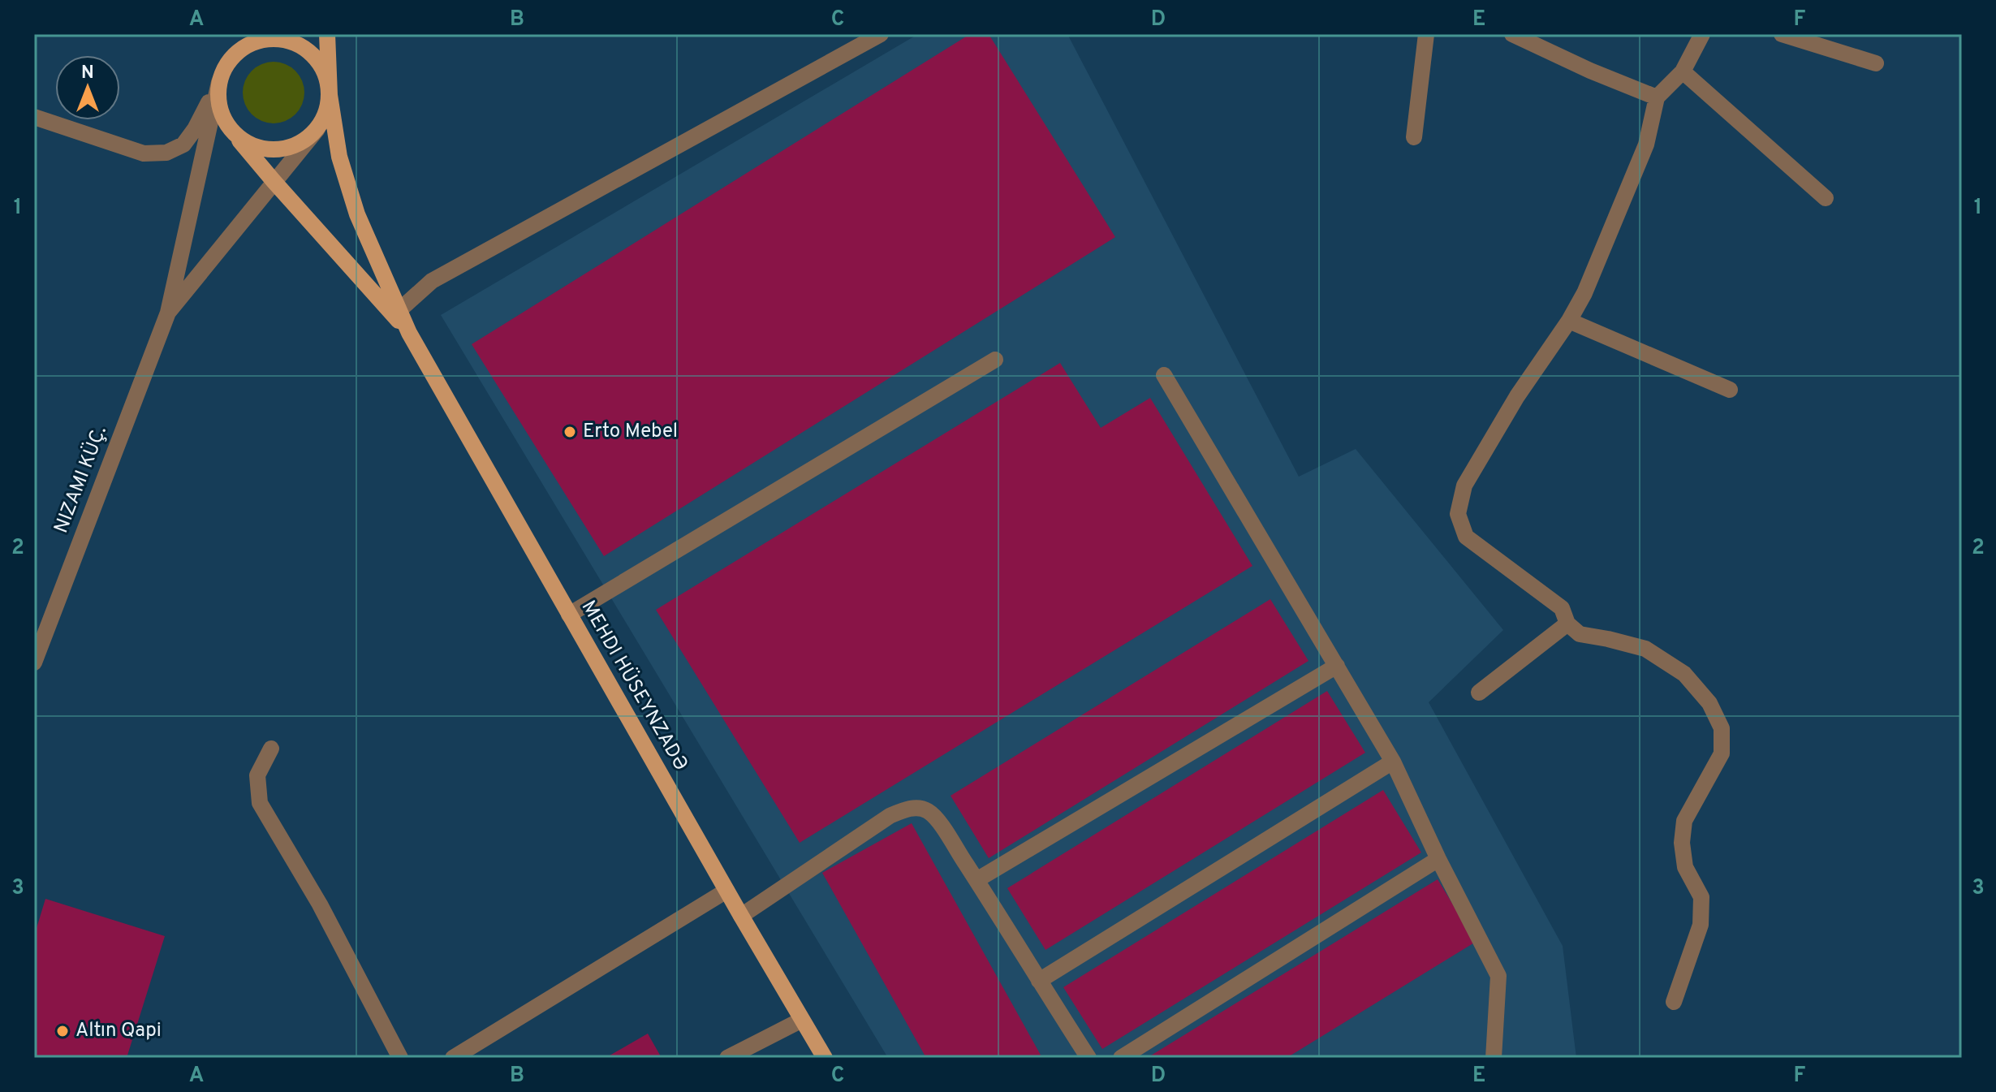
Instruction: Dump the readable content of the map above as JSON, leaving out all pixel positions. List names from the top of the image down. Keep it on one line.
{"streets":{"main road":["MEHDI HÜSEYNZADƏ"],"street":["NIZAMI KÜÇ."]},"places":["Erto Mebel","Altın Qapi"],"north":"top","grid":{"columns":["A","B","C","D","E","F"],"rows":["1","2","3"]}}
